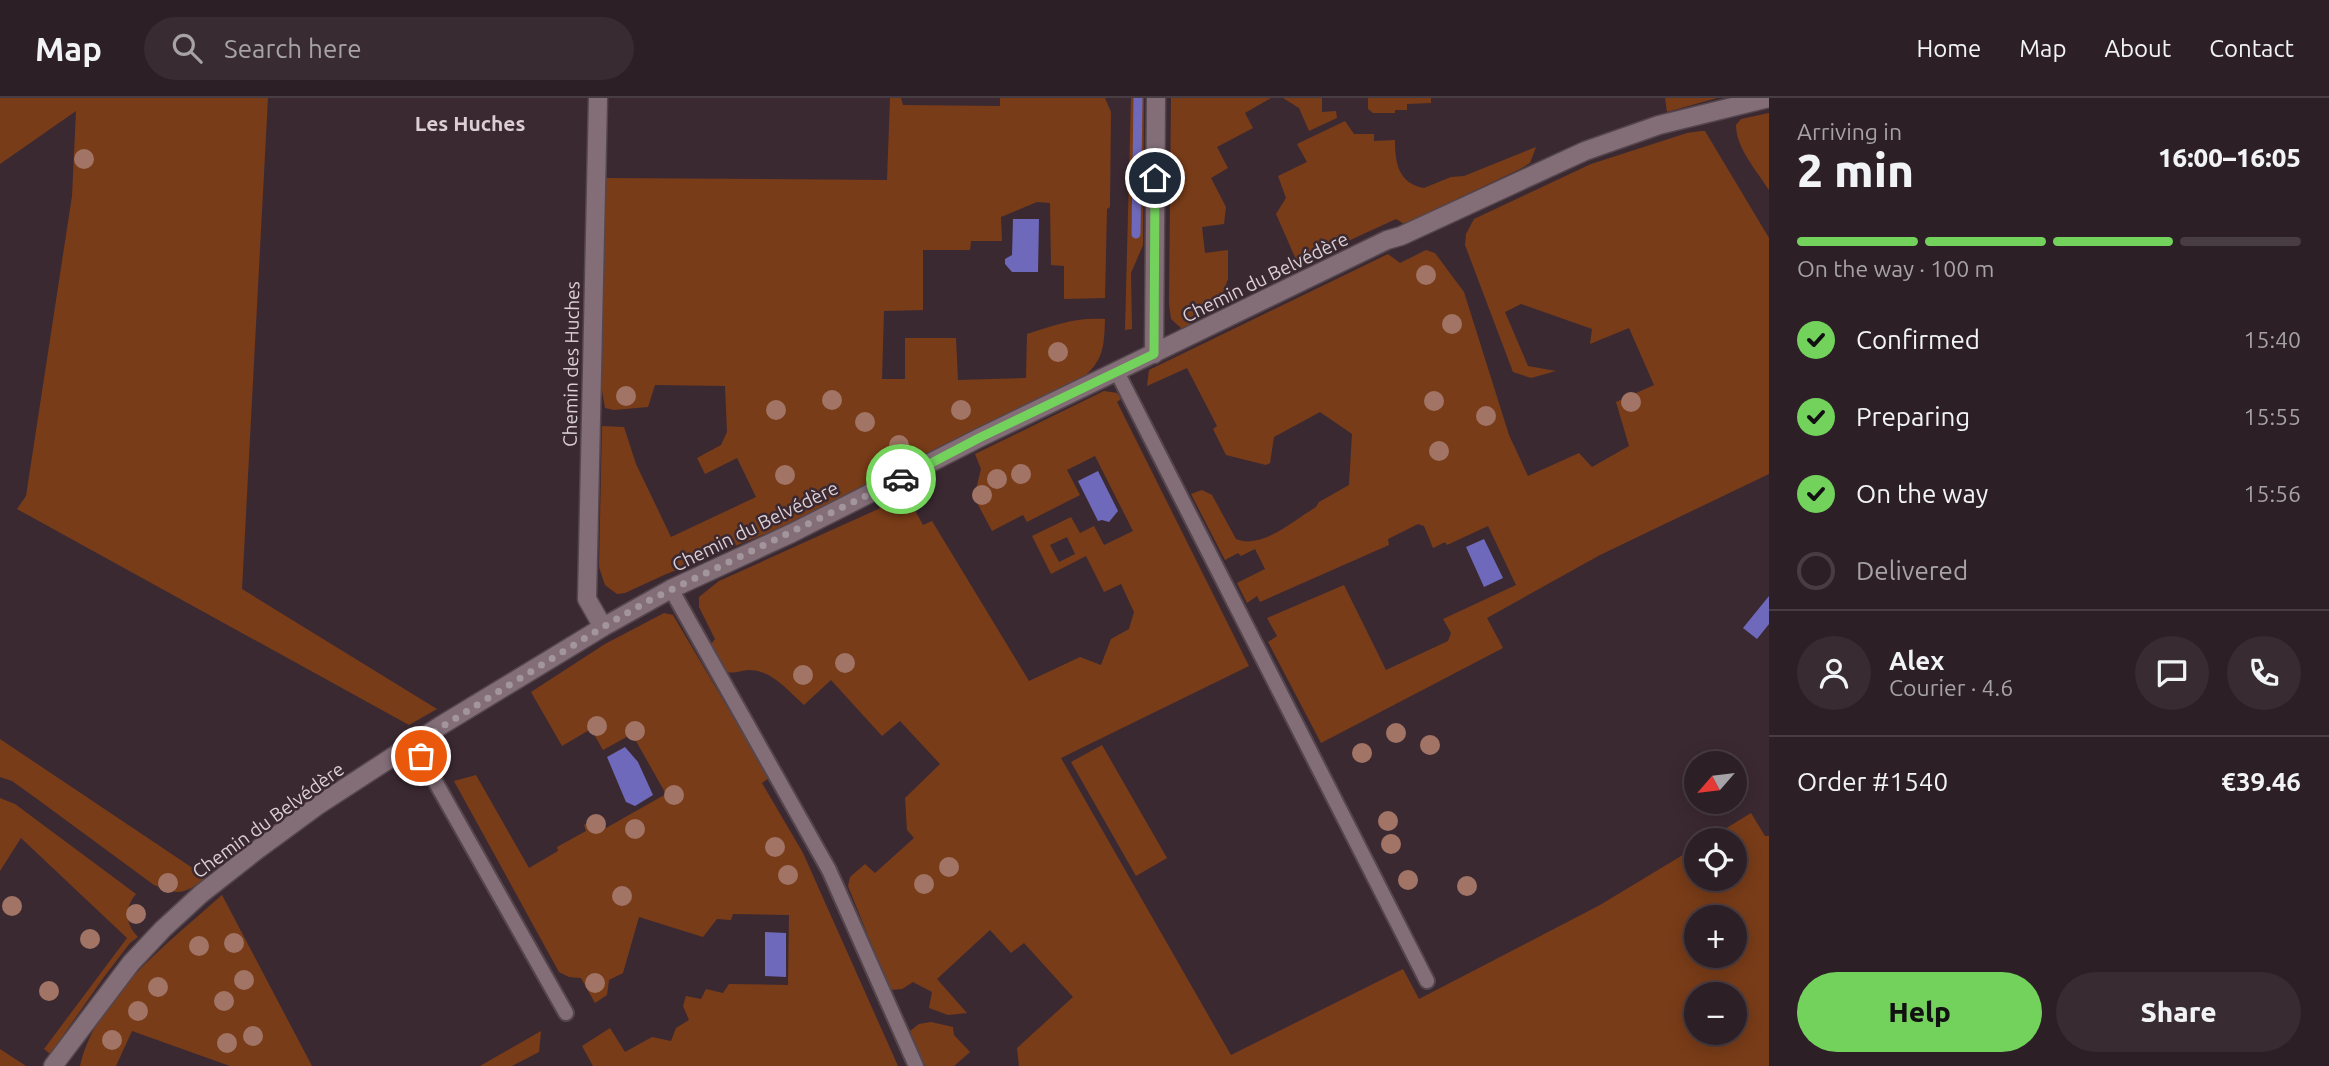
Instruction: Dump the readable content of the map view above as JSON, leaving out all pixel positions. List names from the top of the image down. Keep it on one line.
{"streets":{"street":["Chemin du Belvédère","Chemin des Huches"]},"crossings":[["Chemin du Belvédère","Chemin des Huches"]],"districts":["Les Huches"],"north":"bottom left","page":{"header":"Map","search":"Search here","nav":["Home","Map","About","Contact"],"heading":["2 min","Arriving in","16:00–16:05"],"panel":["Alex","Courier · 4.6","Order #1540","€39.46"],"bar":"On the way · 100 m","list":[["Confirmed","15:40"],["Preparing","15:55"],["On the way","15:56"],"Delivered"],"map_buttons":["+","−"],"buttons":["Help","Share"]}}
